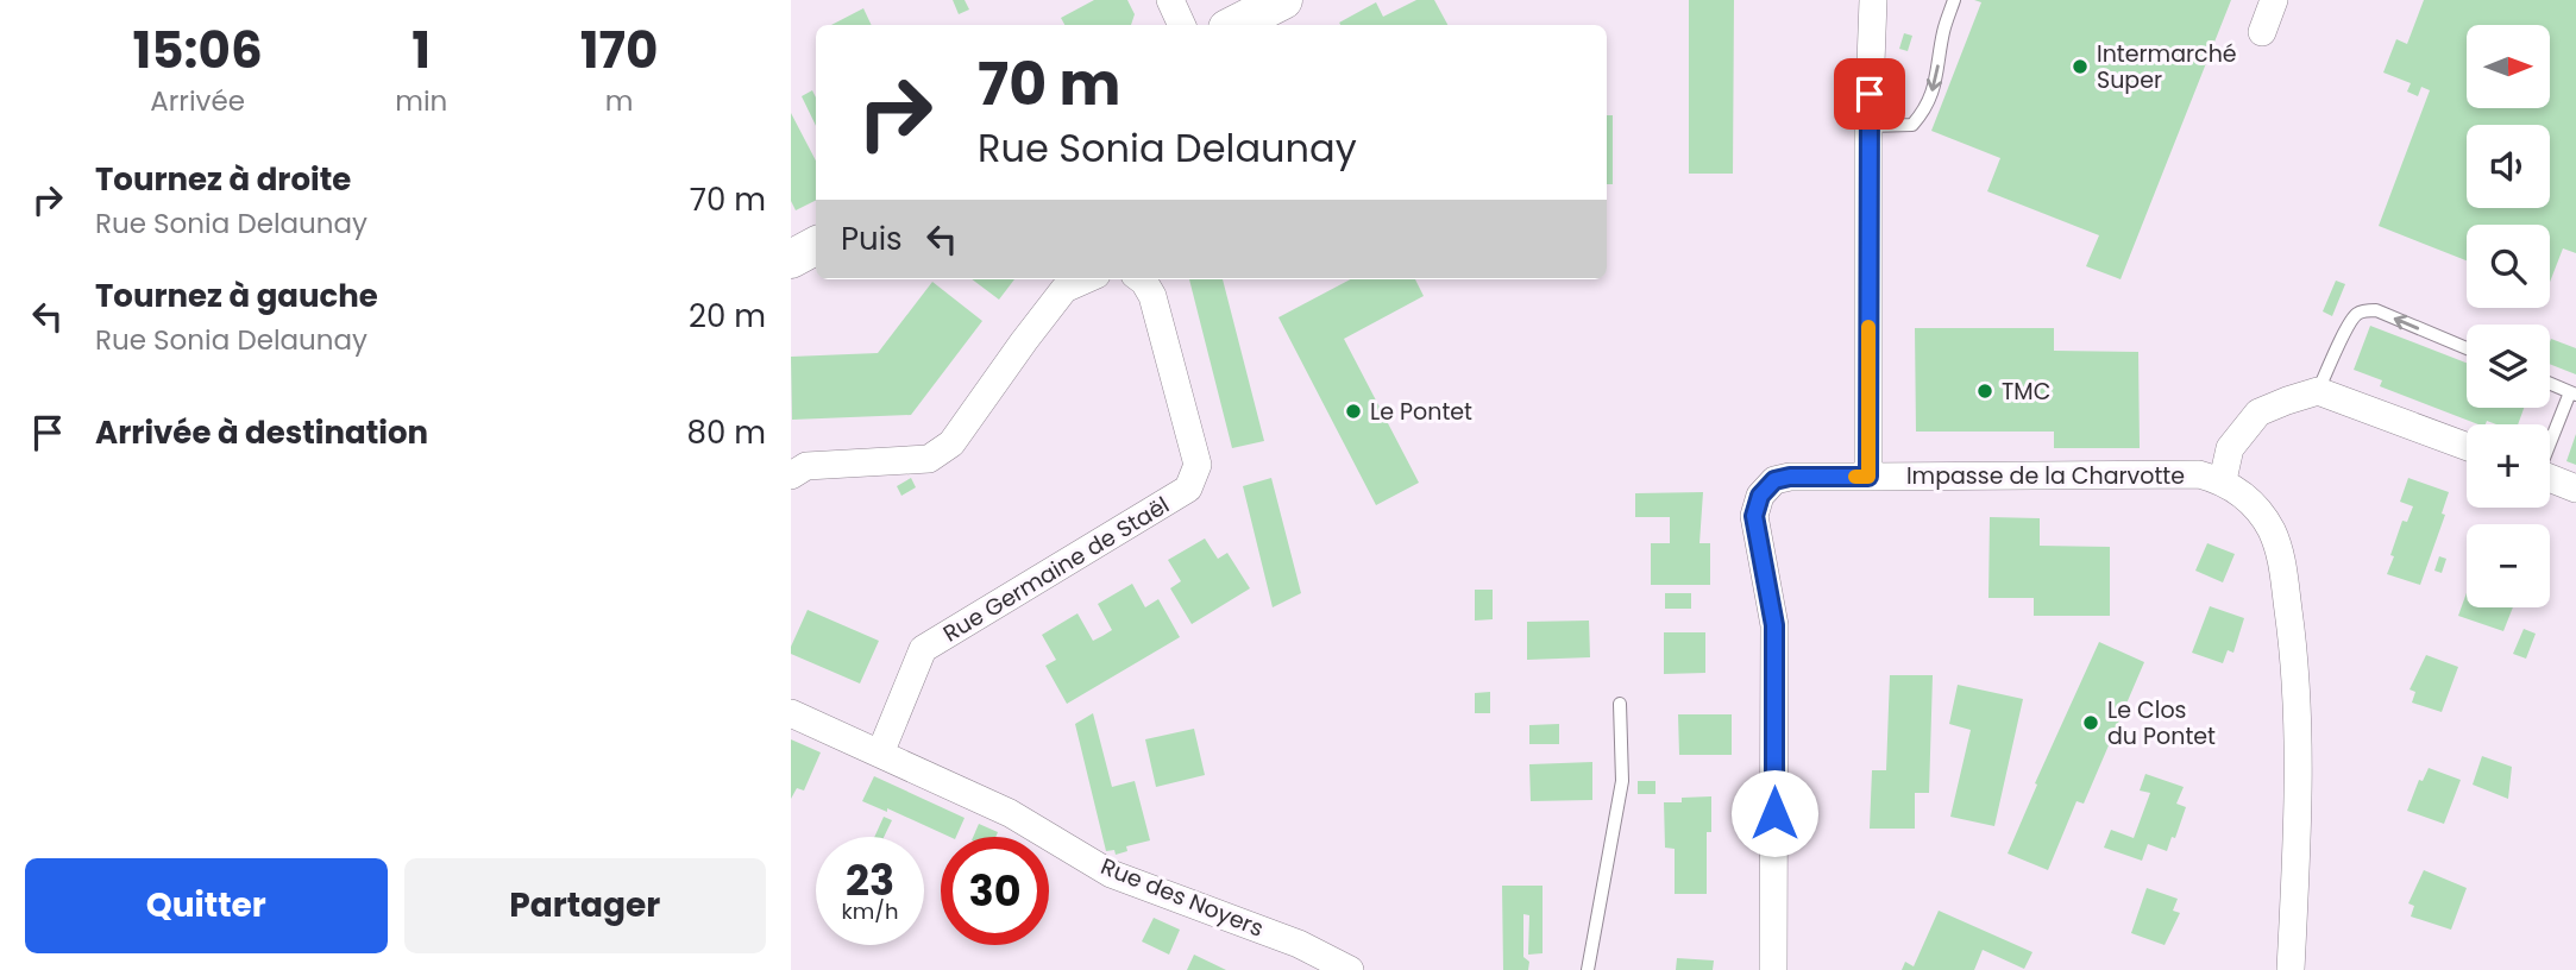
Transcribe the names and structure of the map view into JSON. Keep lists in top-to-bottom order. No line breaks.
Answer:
{"streets":{"street":["Impasse de la Charvotte","Rue Germaine de Staël","Rue des Noyers"]},"crossings":[["Rue Germaine de Staël","Rue des Noyers"]],"places":["Intermarché Super","TMC","Le Pontet","Le Clos du Pontet"],"north":"right","page":{"eta":["15:06","Arrivée","1","min","170","m"],"map_buttons":["+","−"],"turn":["70 m","Rue Sonia Delaunay"],"list":[{"name":"Tournez à droite","note":"Rue Sonia Delaunay","value":"70 m"},{"name":"Tournez à gauche","note":"Rue Sonia Delaunay","value":"20 m"},{"name":"Arrivée à destination","value":"80 m"}],"then":"Puis","speed":"23 km/h","limit":"30","buttons":["Quitter","Partager"]}}
